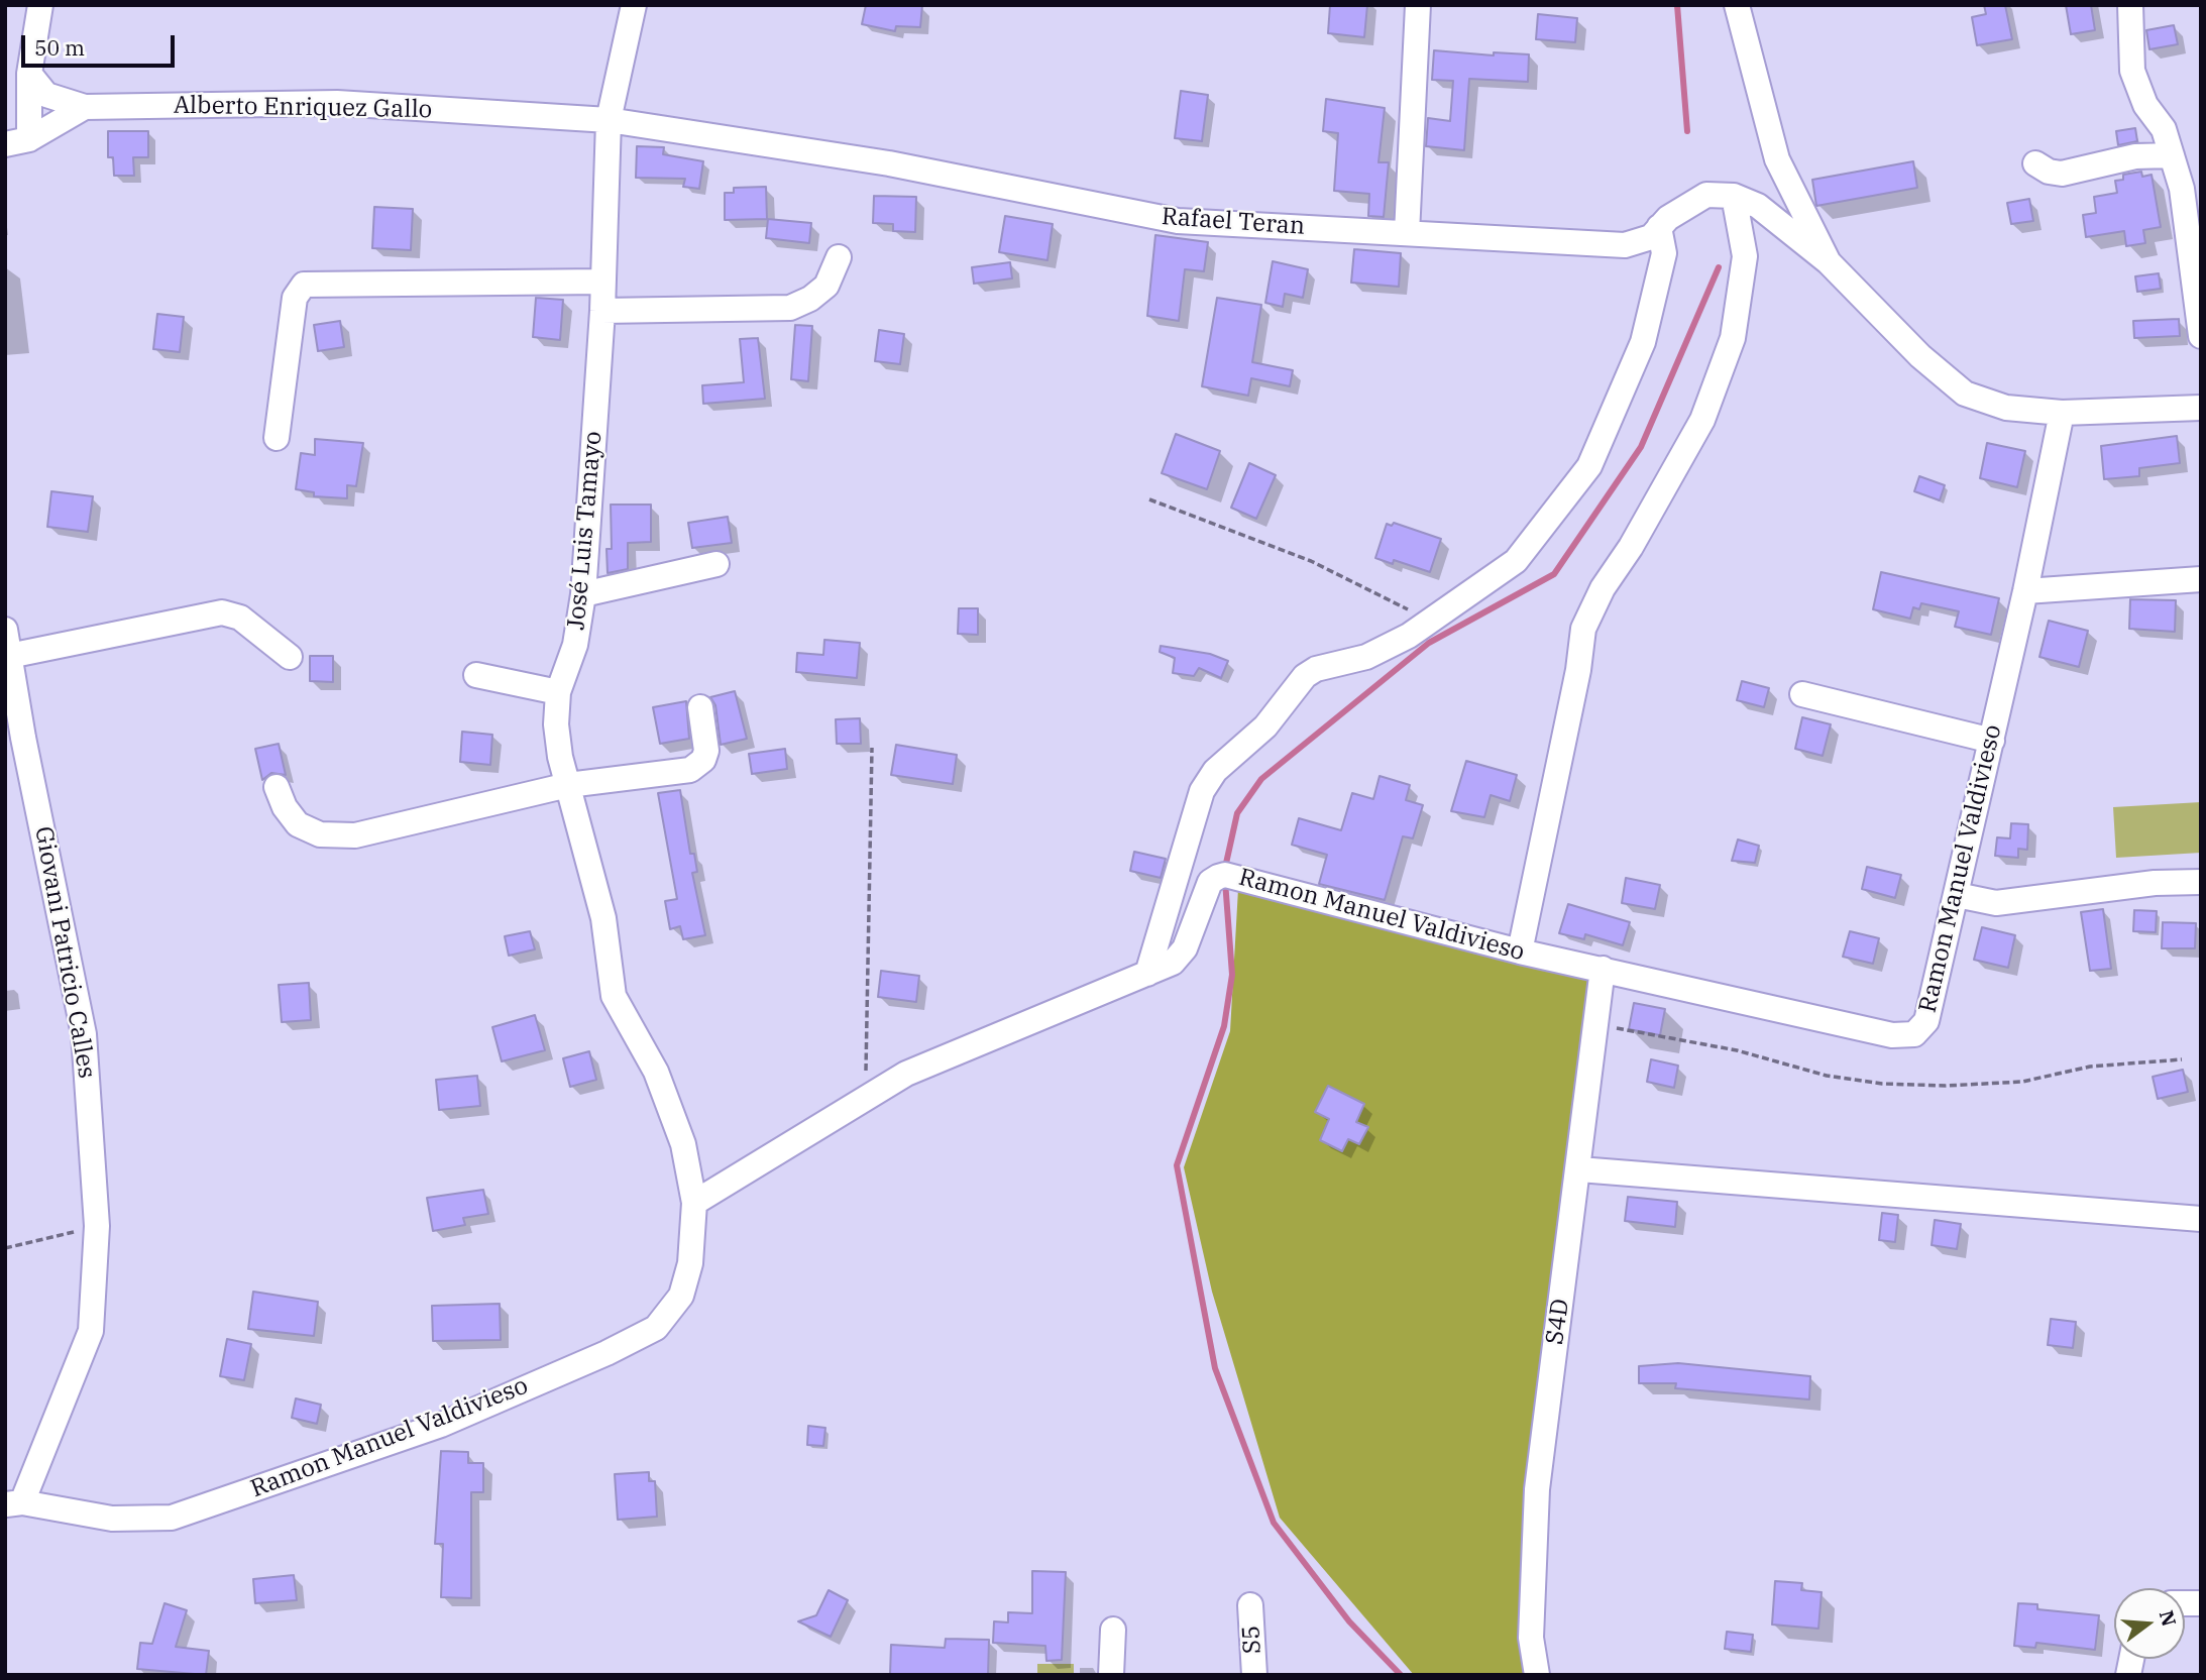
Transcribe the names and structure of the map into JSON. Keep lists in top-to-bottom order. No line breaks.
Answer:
{"streets":{"street":["Alberto Enriquez Gallo","Rafael Teran","José Luis Tamayo","Ramon Manuel Valdivieso","Giovani Patricio Calles","S4D","S5"]},"crossings":[["Alberto Enriquez Gallo","Rafael Teran"],["Alberto Enriquez Gallo","José Luis Tamayo"],["Rafael Teran","José Luis Tamayo"],["José Luis Tamayo","Ramon Manuel Valdivieso"],["Ramon Manuel Valdivieso","Giovani Patricio Calles"],["Ramon Manuel Valdivieso","S4D"]],"scale_bar":"50 m","north":"right"}
